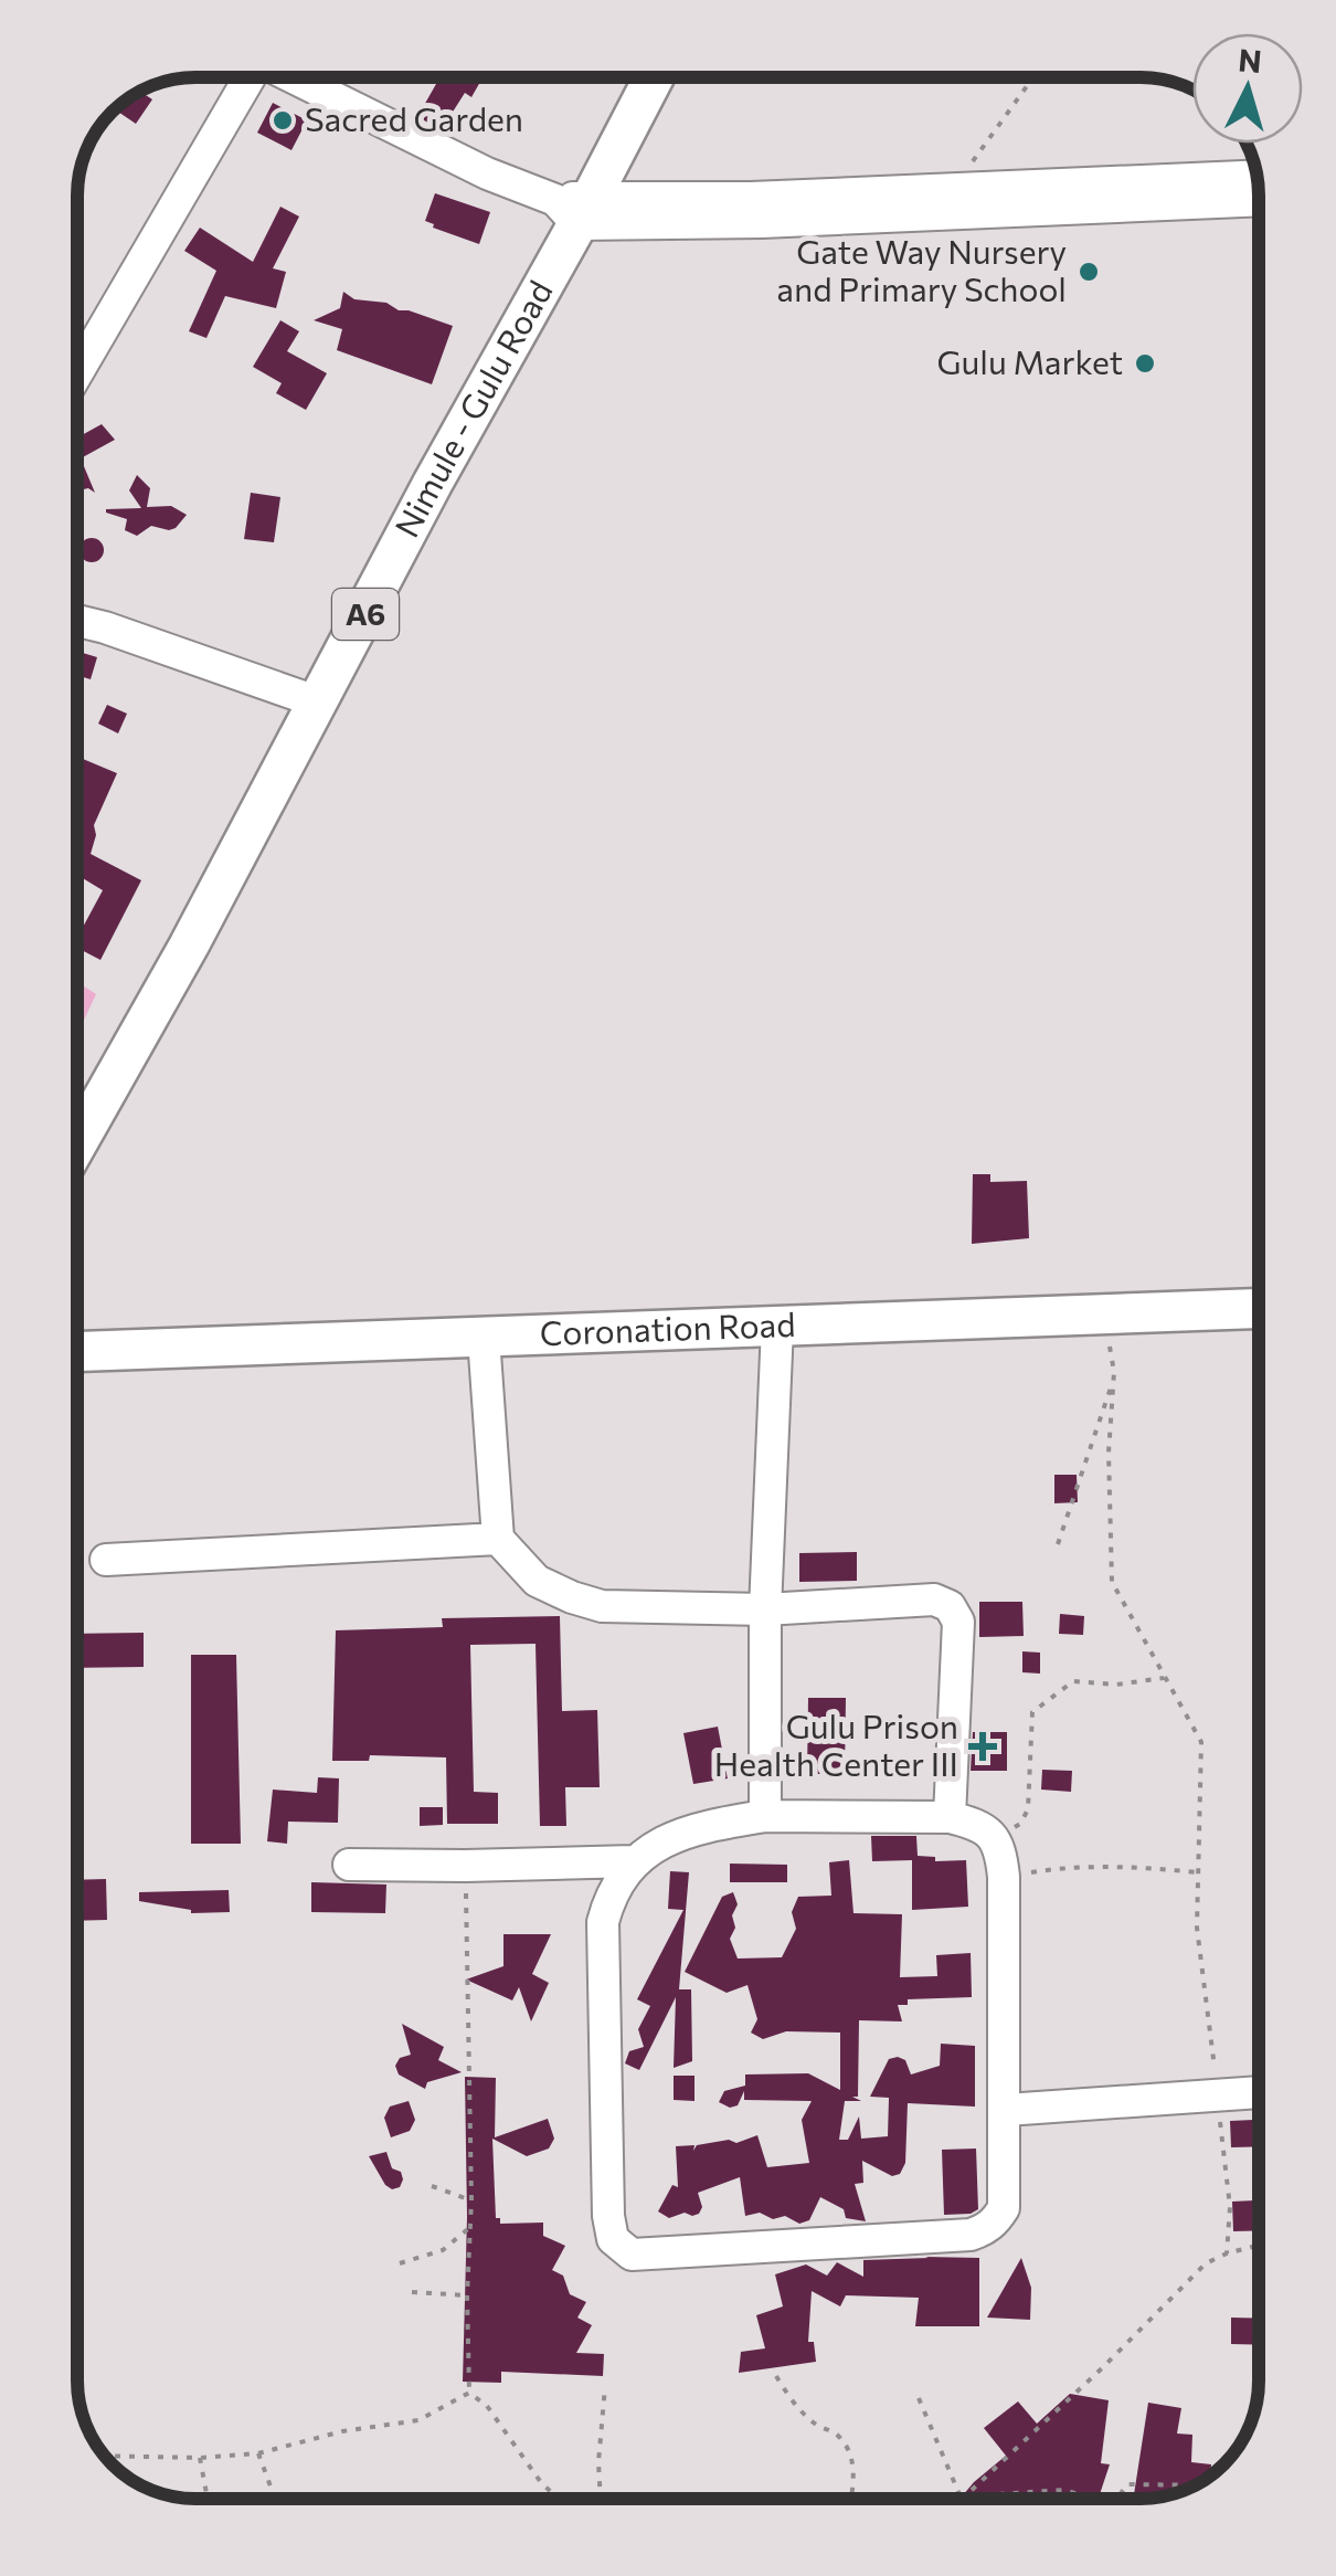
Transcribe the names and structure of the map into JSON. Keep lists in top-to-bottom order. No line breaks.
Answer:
{"streets":{"main road":["Nimule - Gulu Road","A6","Coronation Road"]},"places":{"other":["Sacred Garden","Gate Way Nursery and Primary School","Gulu Market"],"health":["Gulu Prison Health Center III"]},"north":"top"}
